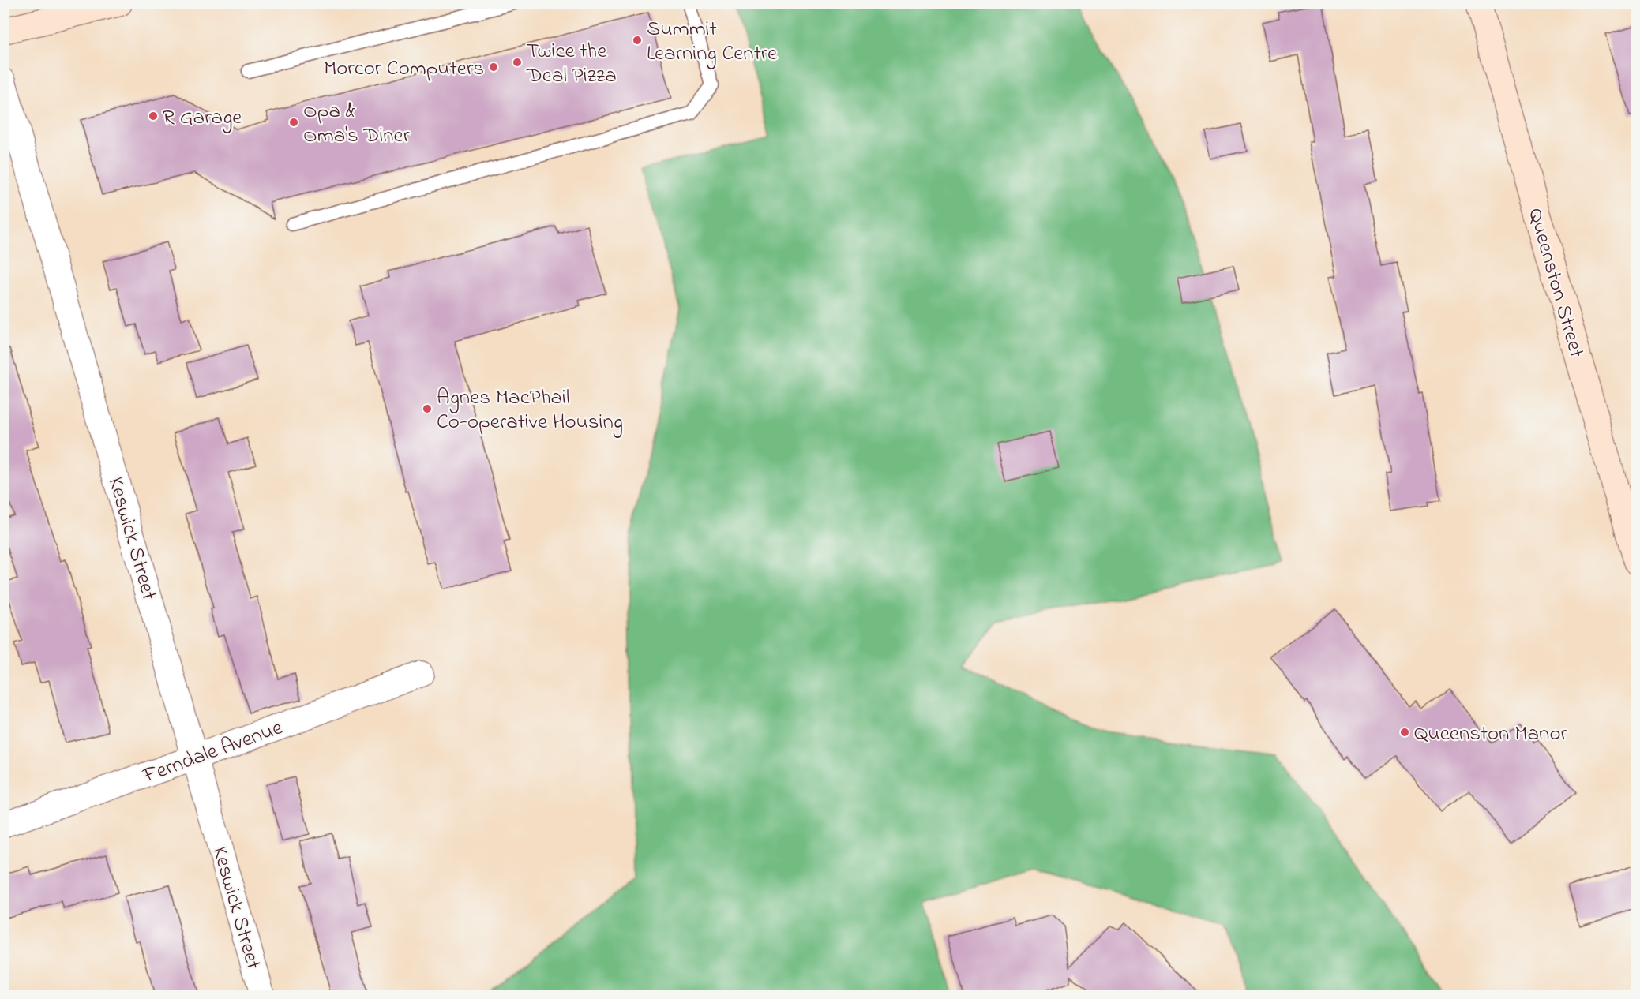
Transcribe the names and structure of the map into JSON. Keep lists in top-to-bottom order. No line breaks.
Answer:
{"streets":{"main road":["Queenston Street"],"street":["Keswick Street","Ferndale Avenue"]},"crossings":[["Keswick Street","Ferndale Avenue"]],"places":["Summit Learning Centre","Twice the Deal Pizza","Morcor Computers","R Garage","Opa & Oma's Diner","Agnes MacPhail Co-operative Housing","Queenston Manor"]}
